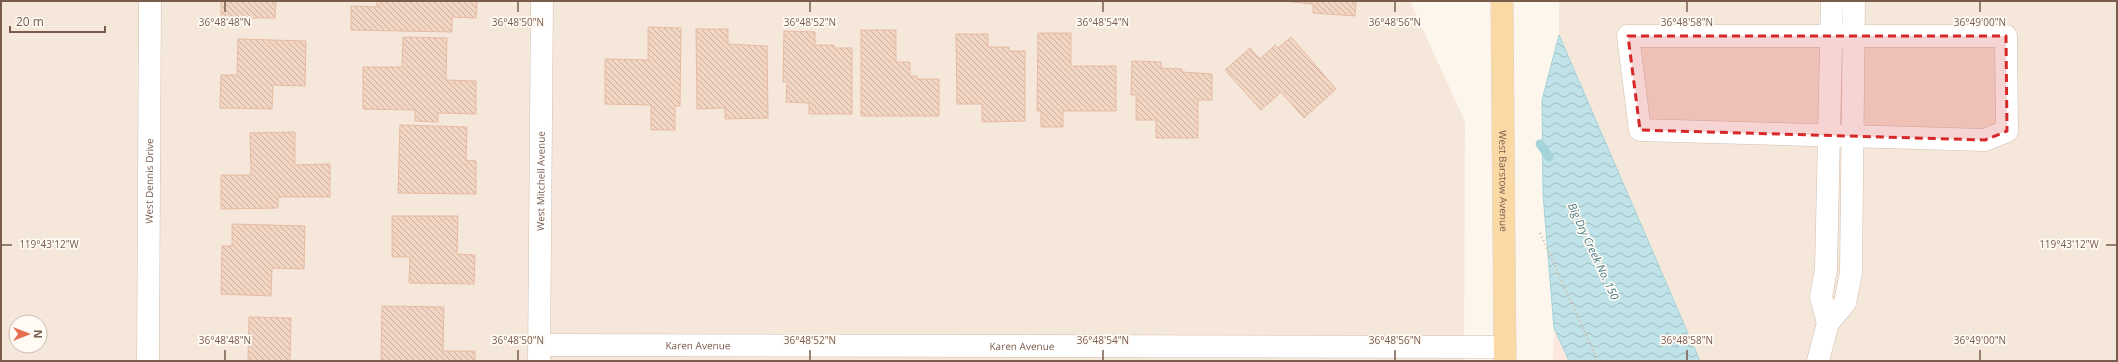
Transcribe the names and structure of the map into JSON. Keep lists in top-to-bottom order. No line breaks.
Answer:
{"streets":{"main road":["West Barstow Avenue"],"street":["West Dennis Drive","West Mitchell Avenue","Karen Avenue"]},"crossings":[["West Mitchell Avenue","Karen Avenue"],["West Barstow Avenue","Karen Avenue"]],"water":["Big Dry Creek No. 150"],"scale_bar":"20 m","north":"right","coordinates":["36°48'48\"N","36°48'50\"N","36°48'52\"N","36°48'54\"N","36°48'56\"N","36°48'58\"N","36°49'00\"N","119°43'12\"W"]}
